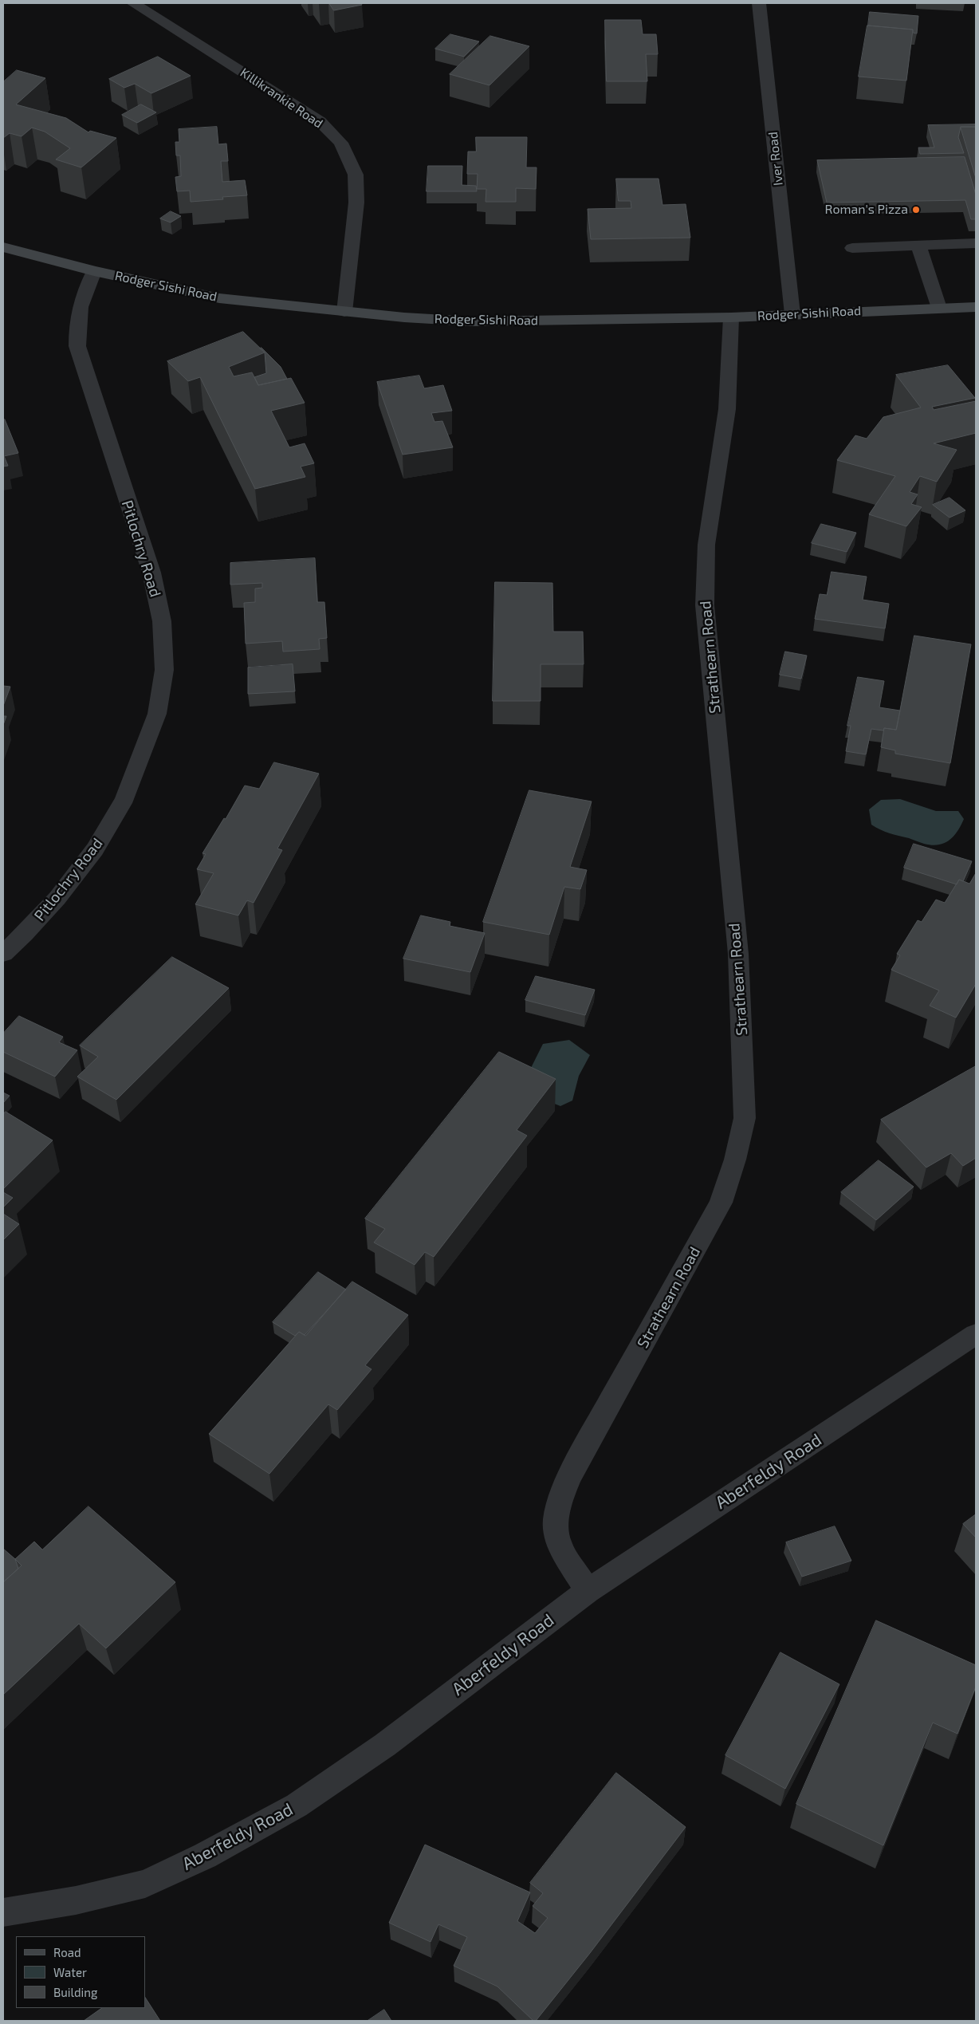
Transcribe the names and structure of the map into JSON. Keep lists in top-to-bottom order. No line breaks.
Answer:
{"streets":{"main road":["Rodger Sishi Road"],"street":["Killikrankie Road","Iver Road","Pitlochry Road","Strathearn Road","Aberfeldy Road"]},"crossings":[["Killikrankie Road","Rodger Sishi Road"],["Iver Road","Rodger Sishi Road"],["Rodger Sishi Road","Pitlochry Road"],["Rodger Sishi Road","Strathearn Road"],["Strathearn Road","Aberfeldy Road"]],"places":["Roman's Pizza"],"legend":["Road","Water","Building"]}
